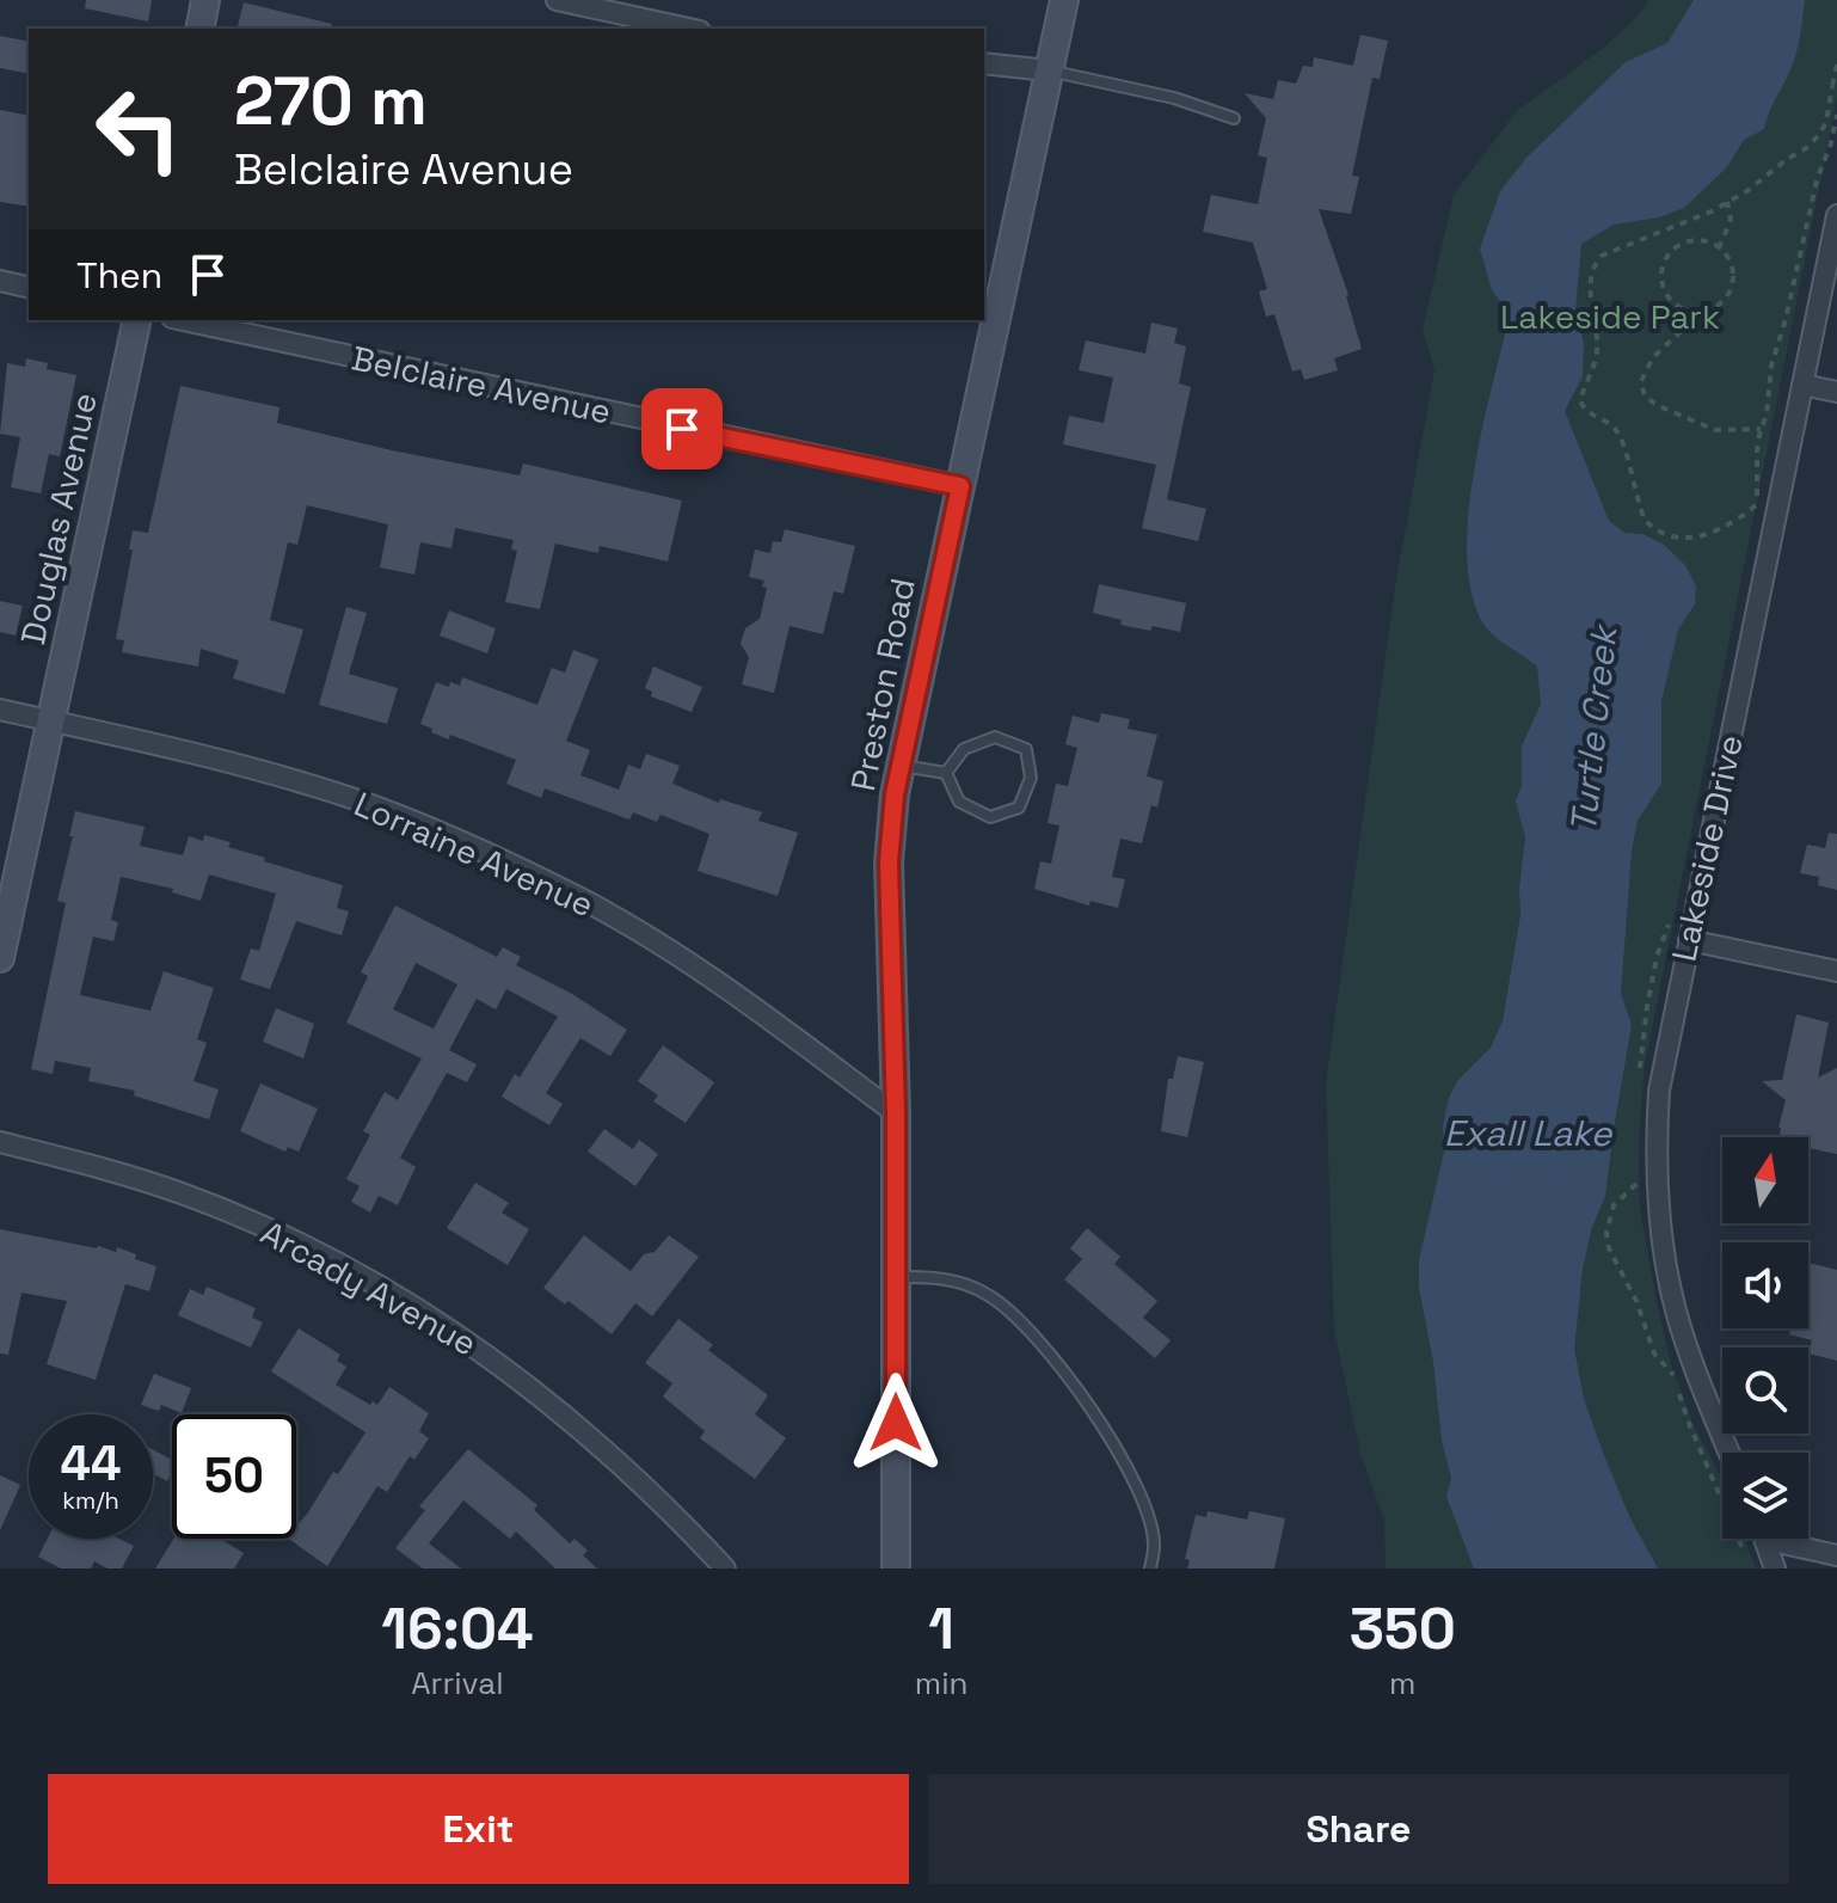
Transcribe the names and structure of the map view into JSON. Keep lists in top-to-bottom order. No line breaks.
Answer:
{"streets":{"main road":["Douglas Avenue","Preston Road"],"street":["Belclaire Avenue","Lakeside Drive","Lorraine Avenue","Arcady Avenue"]},"crossings":[["Belclaire Avenue","Preston Road"],["Douglas Avenue","Lorraine Avenue"],["Preston Road","Lorraine Avenue"]],"water":["Turtle Creek","Exall Lake"],"parks":["Lakeside Park"],"north":"top","page":{"turn":["270 m","Belclaire Avenue"],"then":"Then","speed":"44 km/h","limit":"50","eta":["16:04","Arrival","1","min","350","m"],"buttons":["Exit","Share"]}}
